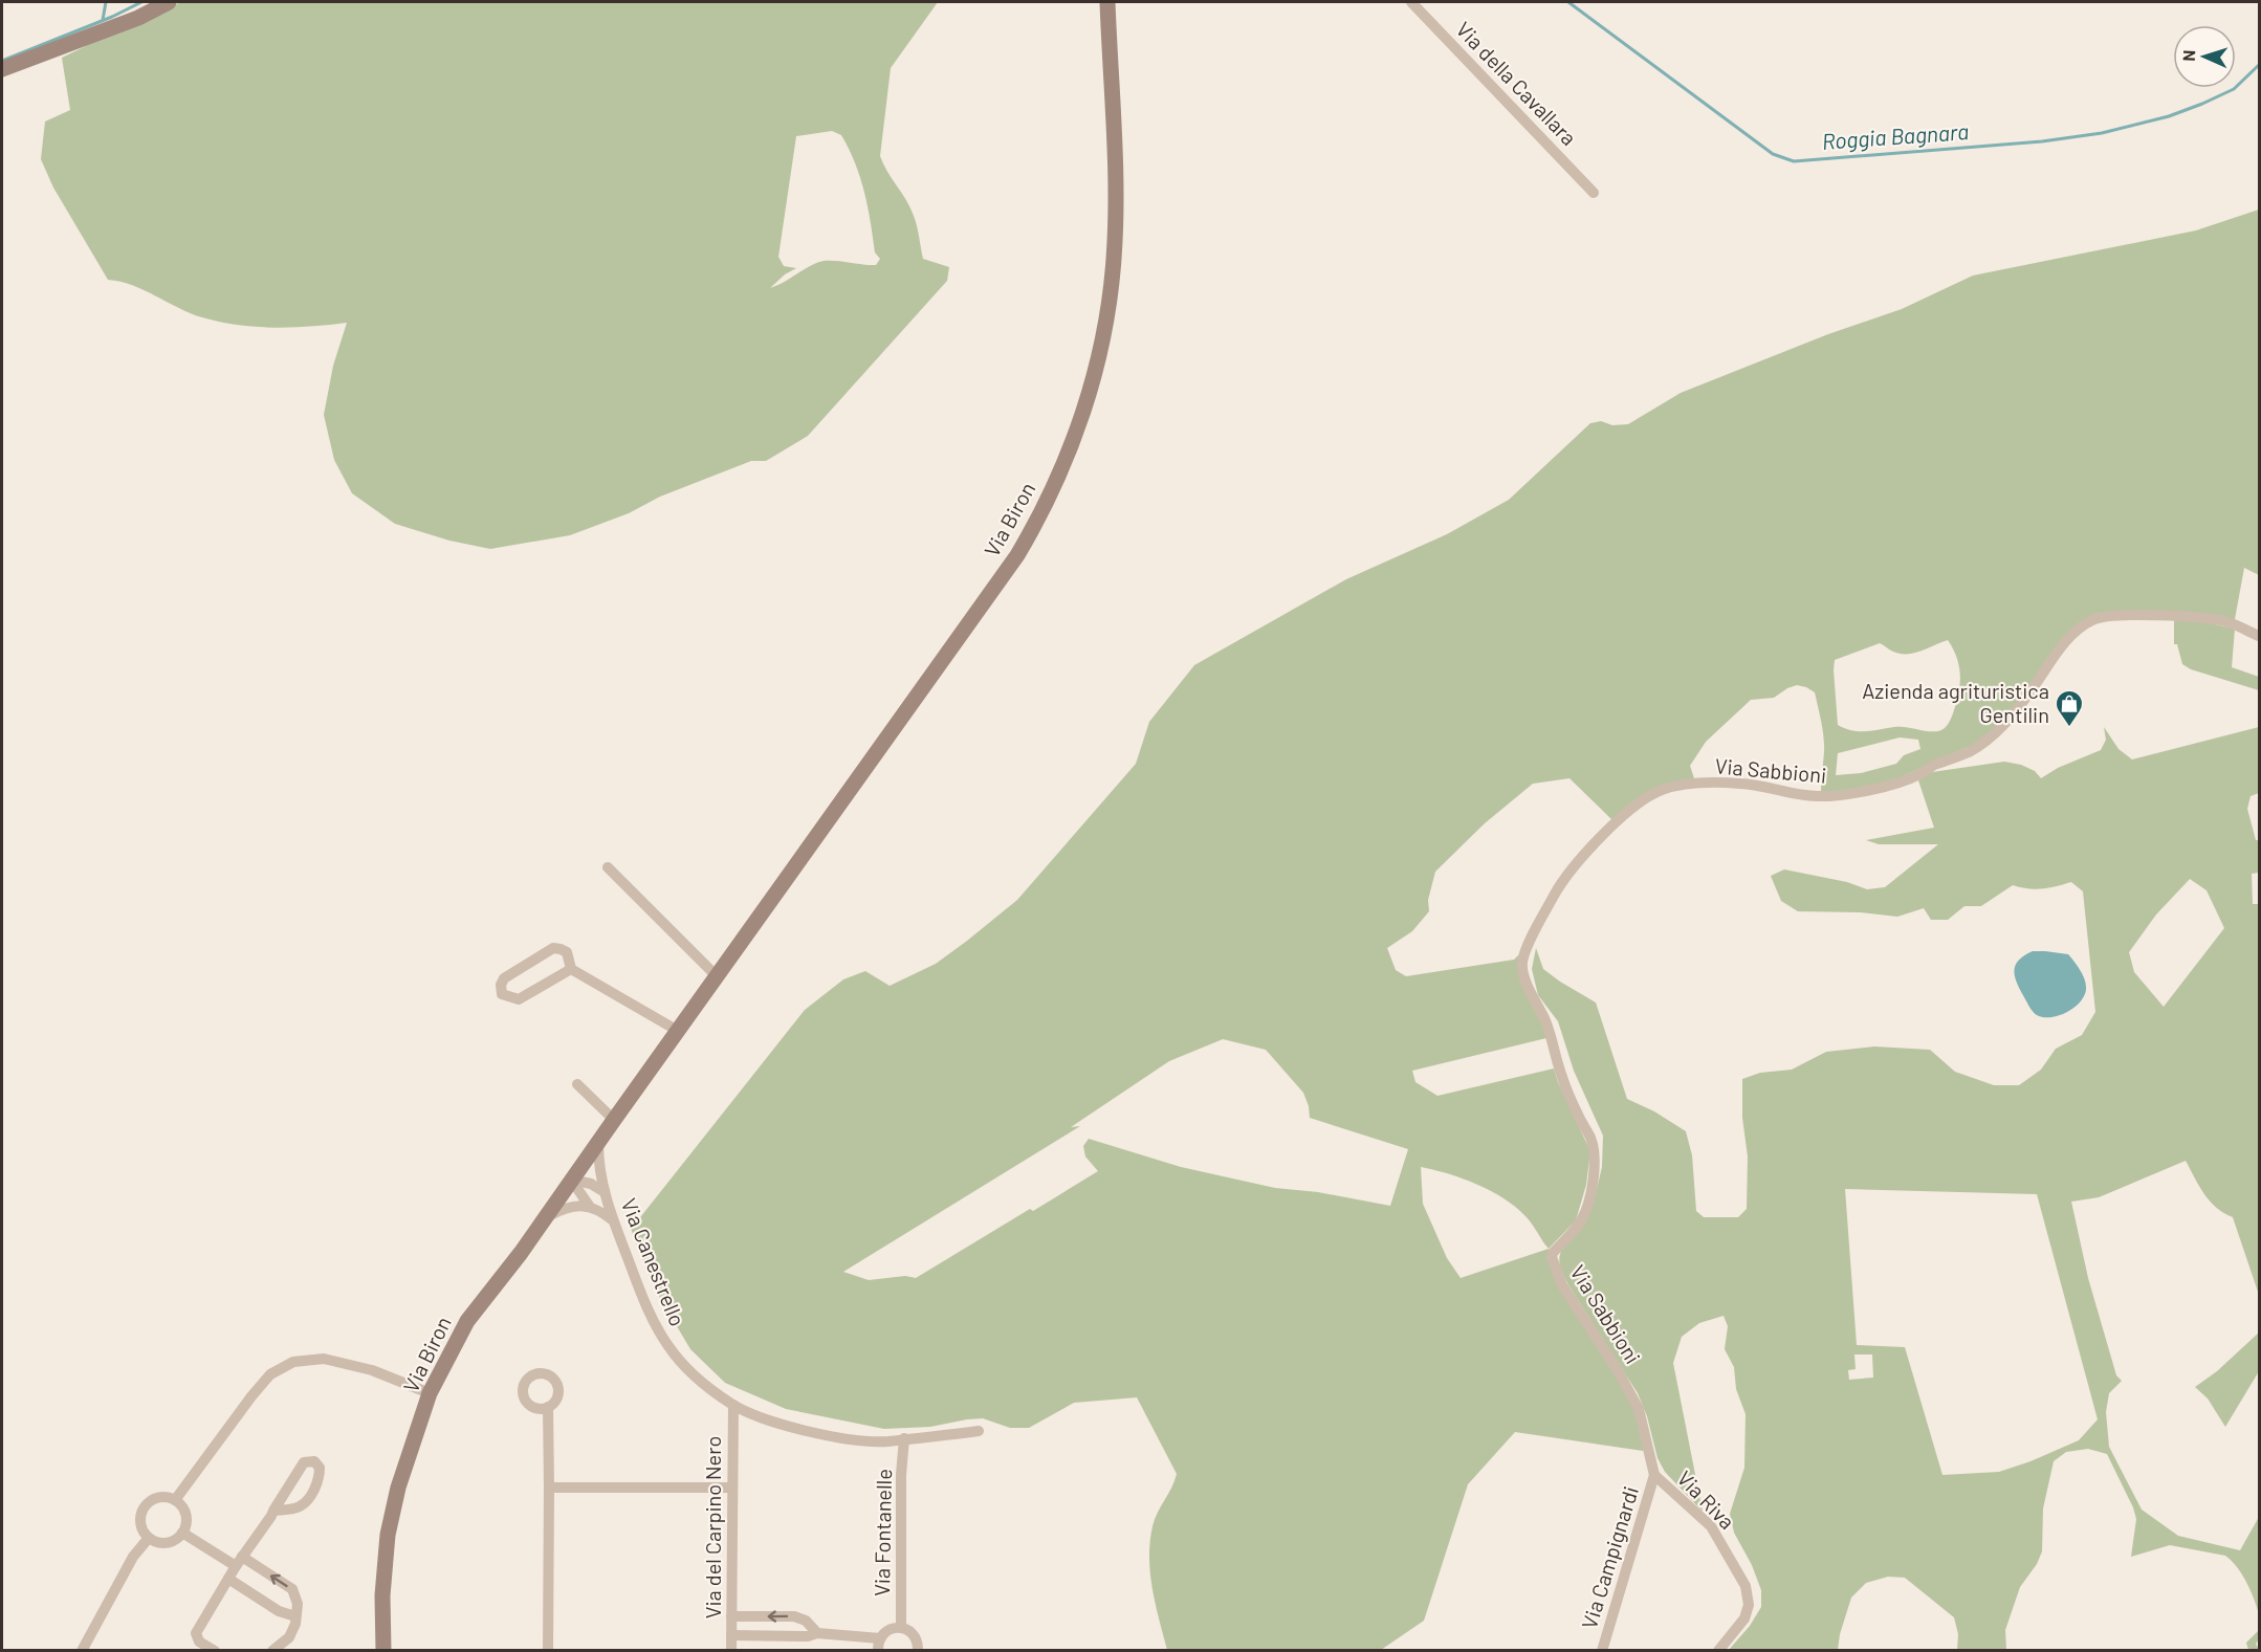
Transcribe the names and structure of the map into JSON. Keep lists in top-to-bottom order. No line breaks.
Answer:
{"streets":{"street":["Via della Cavallara","Via Biron","Via Sabbioni","Via Canestrello","Via Riva","Via del Carpino Nero","Via Fontanelle","Via Campignardi"]},"crossings":[["Via Biron","Via Canestrello"],["Via Sabbioni","Via Riva"],["Via Sabbioni","Via Campignardi"],["Via Canestrello","Via del Carpino Nero"],["Via Canestrello","Via Fontanelle"],["Via Riva","Via Campignardi"]],"water":["Roggia Bagnara"],"places":{"shop":["Azienda agrituristica Gentilin"]},"north":"left"}
